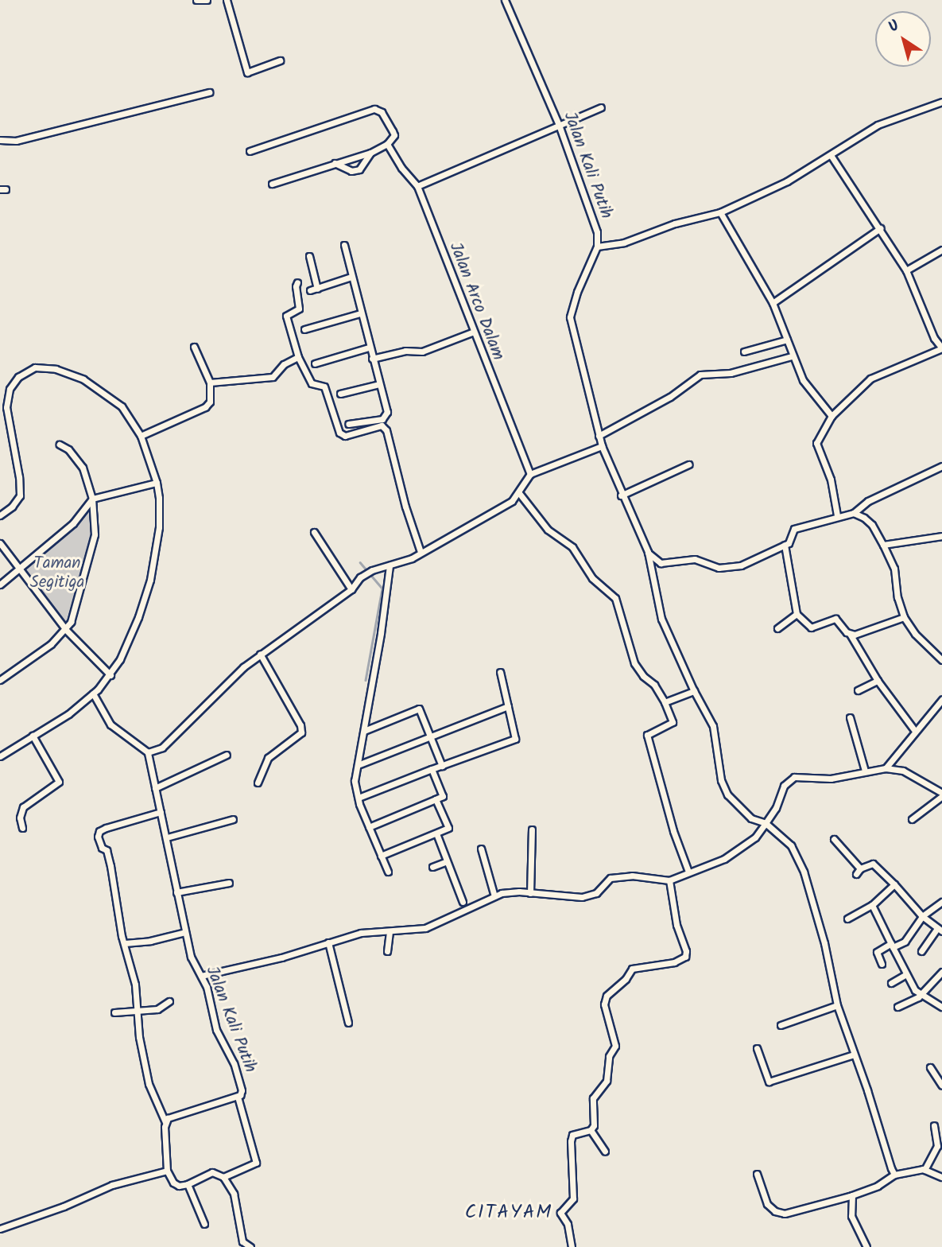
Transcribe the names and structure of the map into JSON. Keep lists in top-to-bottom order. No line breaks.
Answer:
{"streets":{"street":["Jalan Kali Putih","Jalan Arco Dalam"]},"districts":["CITAYAM"],"parks":["Taman Segitiga"],"north":"top left"}
